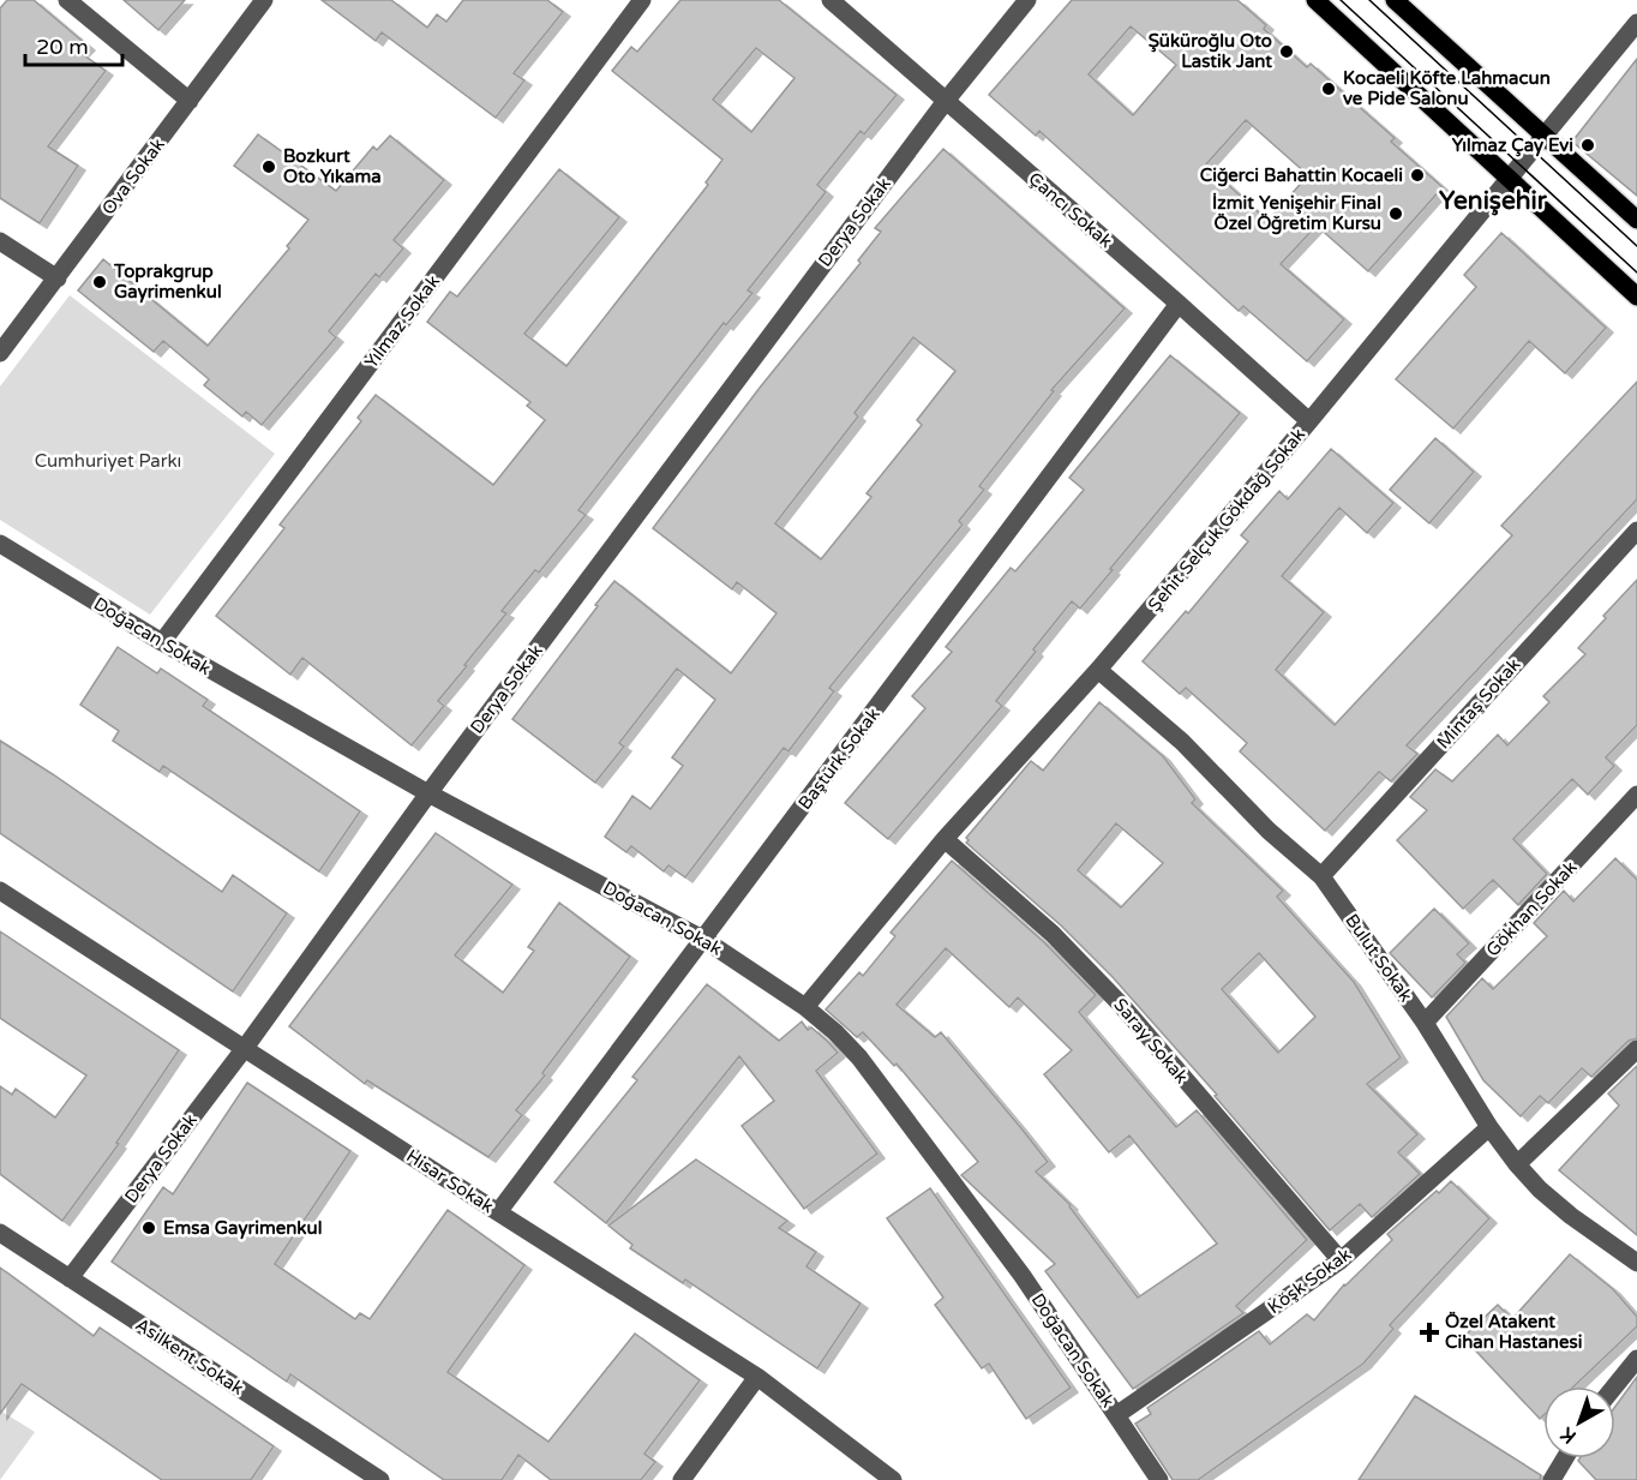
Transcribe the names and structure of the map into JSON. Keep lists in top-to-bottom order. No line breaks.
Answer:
{"streets":{"street":["Ova Sokak","Çancı Sokak","Derya Sokak","Yılmaz Sokak","Şehit Selçuk Gökdağ Sokak","Doğacan Sokak","Mintaş Sokak","Baştürk Sokak","Gökhan Sokak","Bulut Sokak","Saray Sokak","Hisar Sokak","Köşk Sokak","Asilkent Sokak"]},"crossings":[["Çancı Sokak","Derya Sokak"],["Çancı Sokak","Şehit Selçuk Gökdağ Sokak"],["Çancı Sokak","Baştürk Sokak"],["Derya Sokak","Doğacan Sokak"],["Derya Sokak","Hisar Sokak"],["Derya Sokak","Asilkent Sokak"],["Yılmaz Sokak","Doğacan Sokak"],["Şehit Selçuk Gökdağ Sokak","Doğacan Sokak"],["Şehit Selçuk Gökdağ Sokak","Bulut Sokak"],["Şehit Selçuk Gökdağ Sokak","Saray Sokak"],["Doğacan Sokak","Baştürk Sokak"],["Doğacan Sokak","Köşk Sokak"],["Mintaş Sokak","Bulut Sokak"],["Baştürk Sokak","Hisar Sokak"],["Gökhan Sokak","Bulut Sokak"],["Bulut Sokak","Köşk Sokak"],["Saray Sokak","Köşk Sokak"]],"districts":["Yenişehir"],"parks":["Cumhuriyet Parkı"],"places":{"other":["Şüküroğlu Oto Lastik Jant","Kocaeli Köfte Lahmacun ve Pide Salonu","Yılmaz Çay Evi","Bozkurt Oto Yıkama","Ciğerci Bahattin Kocaeli","İzmit Yenişehir Final Özel Öğretim Kursu","Toprakgrup Gayrimenkul","Emsa Gayrimenkul"],"health":["Özel Atakent Cihan Hastanesi"]},"scale_bar":"20 m","north":"bottom left"}
